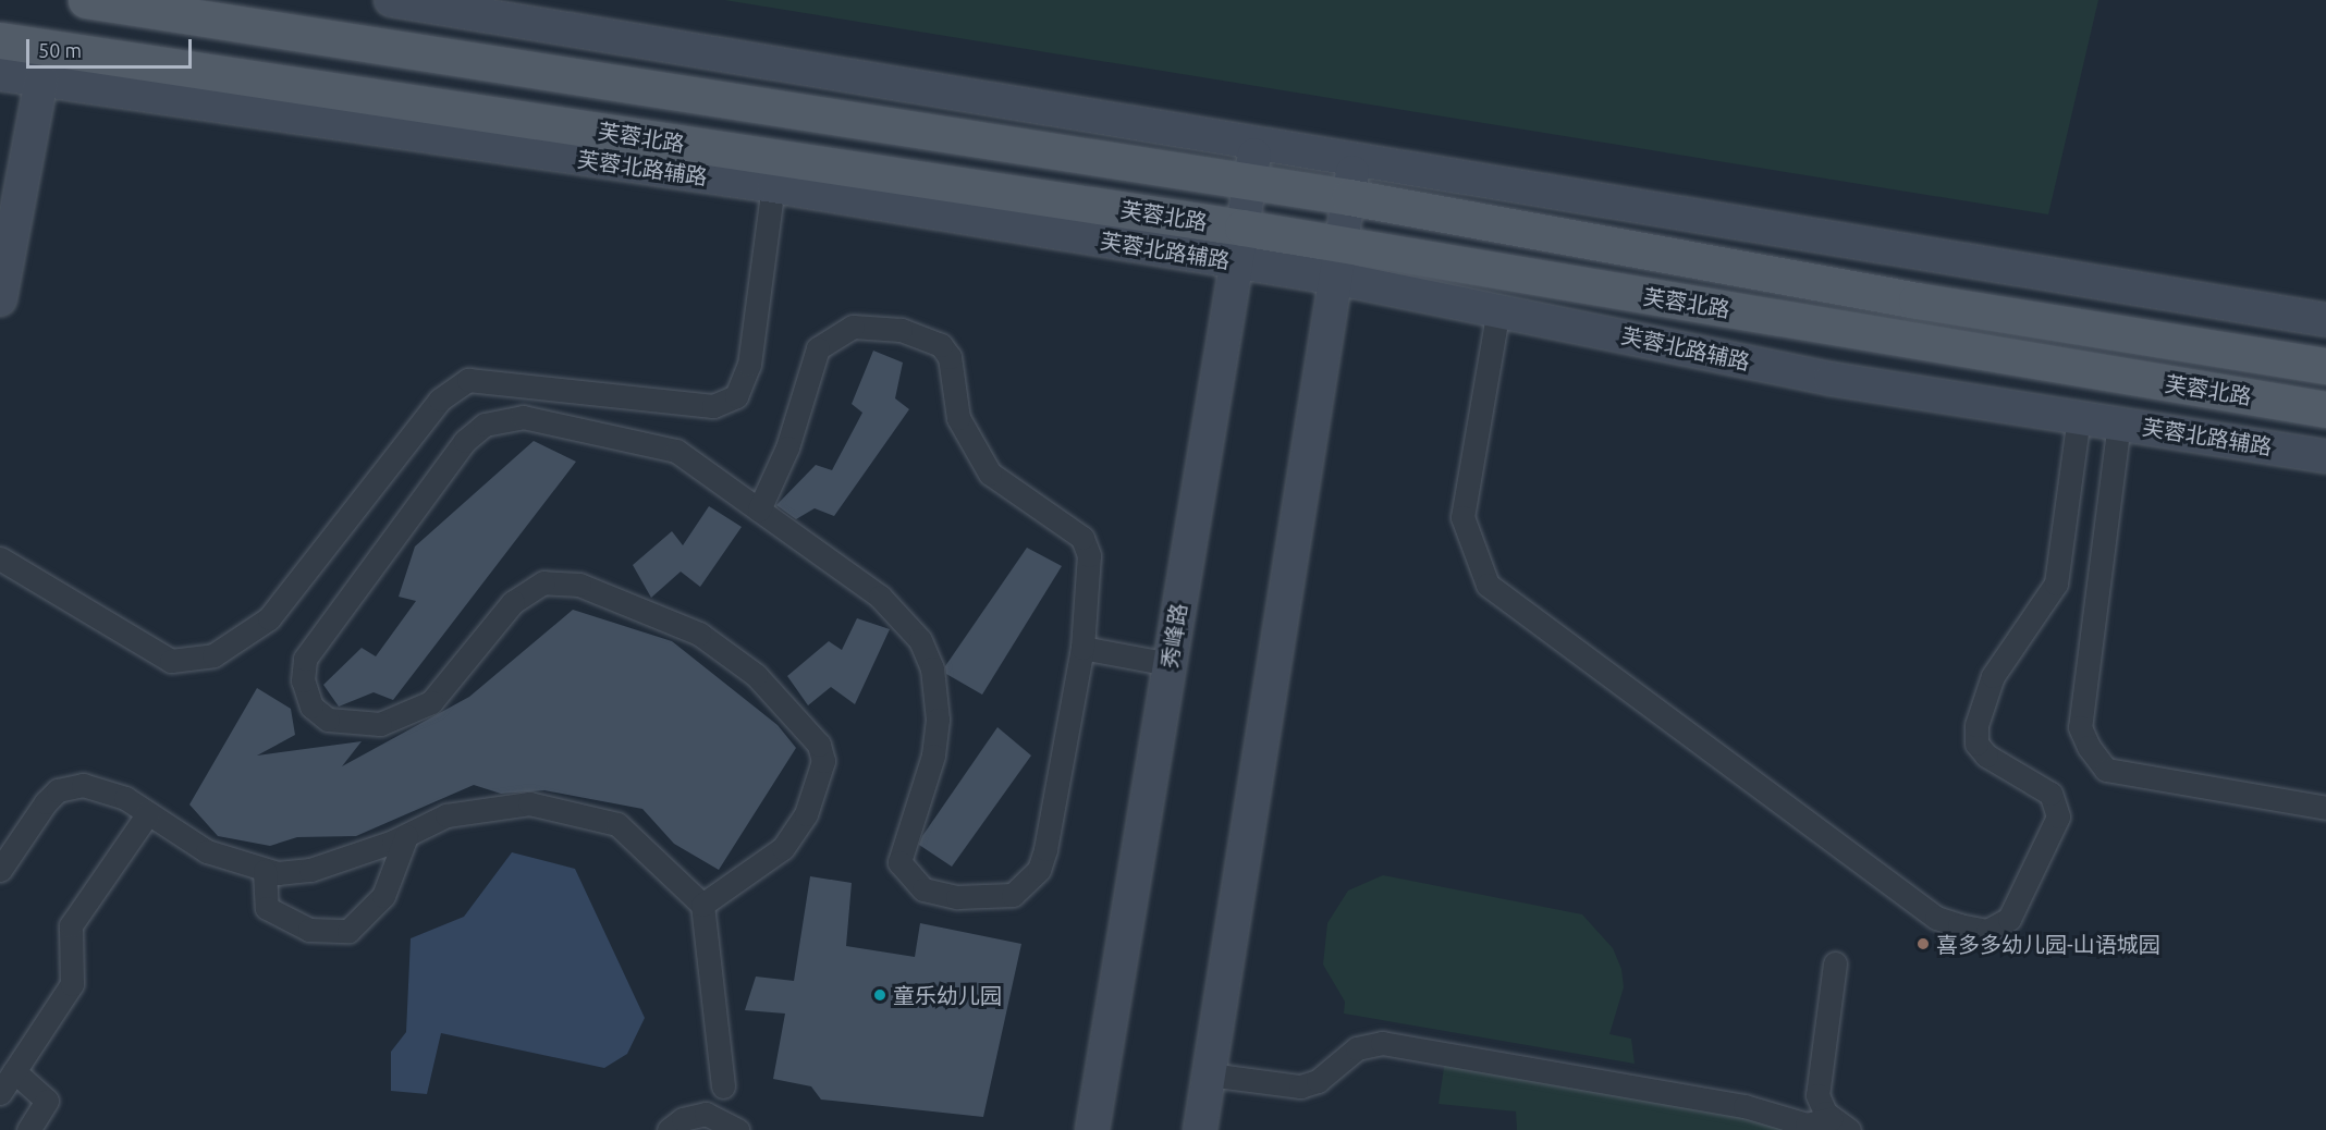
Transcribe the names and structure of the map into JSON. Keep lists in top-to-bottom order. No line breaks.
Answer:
{"streets":{"main road":["芙蓉北路","芙蓉北路辅路","秀峰路"]},"crossings":[["芙蓉北路","芙蓉北路辅路"],["芙蓉北路","秀峰路"],["芙蓉北路辅路","秀峰路"]],"places":["喜多多幼儿园-山语城园","童乐幼儿园"],"scale_bar":"50 m"}
